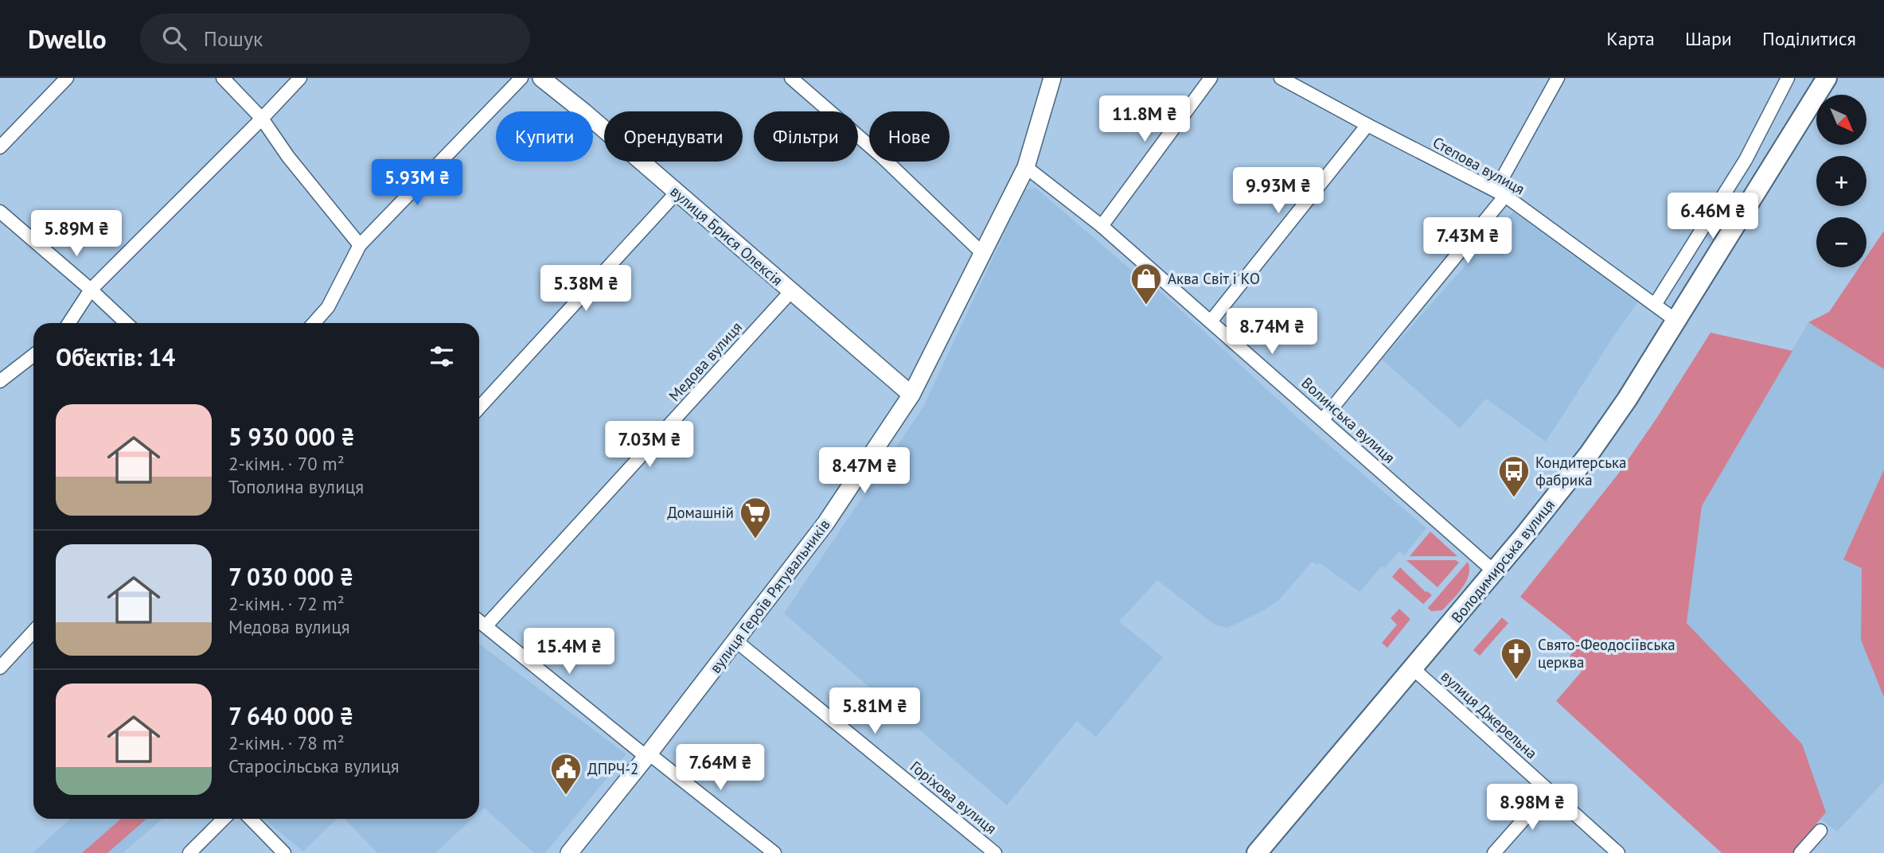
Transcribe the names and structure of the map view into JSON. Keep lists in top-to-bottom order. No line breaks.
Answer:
{"streets":{"main road":["Володимирська вулиця"],"street":["Степова вулиця","вулиця Брися Олексія","Медова вулиця","Волинська вулиця","вулиця Героїв Рятувальників","вулиця Джерельна","Горіхова вулиця"]},"crossings":[["Степова вулиця","Володимирська вулиця"],["вулиця Брися Олексія","Медова вулиця"],["вулиця Брися Олексія","вулиця Героїв Рятувальників"],["Волинська вулиця","Володимирська вулиця"],["Волинська вулиця","вулиця Героїв Рятувальників"],["Володимирська вулиця","вулиця Джерельна"],["вулиця Героїв Рятувальників","Горіхова вулиця"]],"places":{"shop":["Аква Світ і КО"],"bus stop":["Кондитерська фабрика"],"supermarket":["Домашній"],"church":["Свято-Феодосіївська церква"],"public building":["ДПРЧ-2"]},"north":"bottom right","page":{"header":"Dwello","search":"Пошук","nav":["Карта","Шари","Поділитися"],"map_buttons":["+","−"],"price":["11.8M ₴","5.93M ₴","9.93M ₴","6.46M ₴","5.89M ₴","7.43M ₴","5.38M ₴","8.74M ₴","7.03M ₴","8.47M ₴","15.4M ₴","5.81M ₴","7.64M ₴","8.98M ₴"],"chip":["Купити","Орендувати","Фільтри","Нове"],"heading":"Об’єктів: 14","list":[{"name":"5 930 000 ₴","note":"2-кімн. · 70 m² · Тополина вулиця"},{"name":"7 030 000 ₴","note":"2-кімн. · 72 m² · Медова вулиця"},{"name":"7 640 000 ₴","note":"2-кімн. · 78 m² · Старосільська вулиця"}]}}
